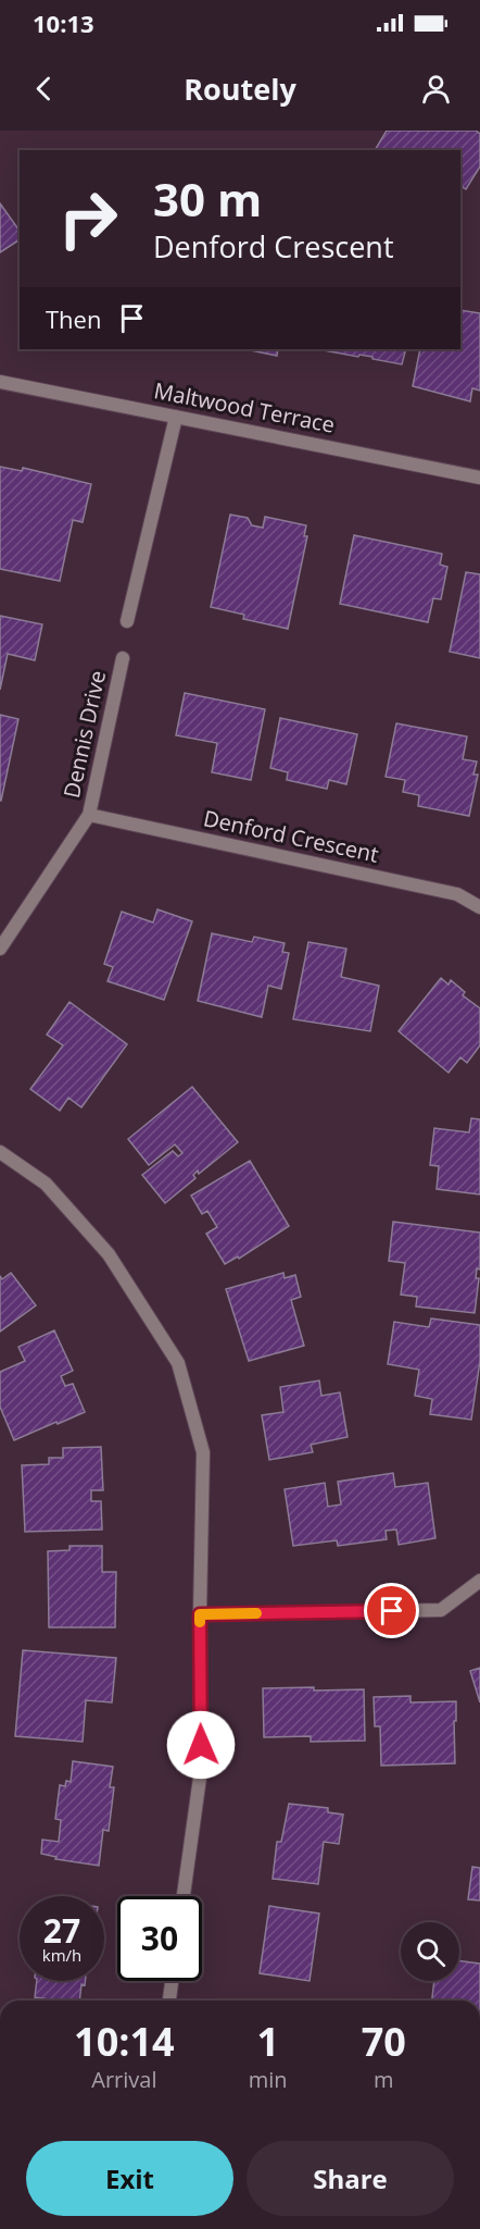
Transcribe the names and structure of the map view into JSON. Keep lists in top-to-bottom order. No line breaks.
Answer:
{"streets":{"street":["Maltwood Terrace","Dennis Drive","Denford Crescent"]},"crossings":[["Dennis Drive","Denford Crescent"]],"page":{"status":"10:13","header":"Routely","turn":["30 m","Denford Crescent"],"then":"Then","speed":"27 km/h","limit":"30","eta":["10:14","Arrival","1","min","70","m"],"buttons":["Exit","Share"]}}
